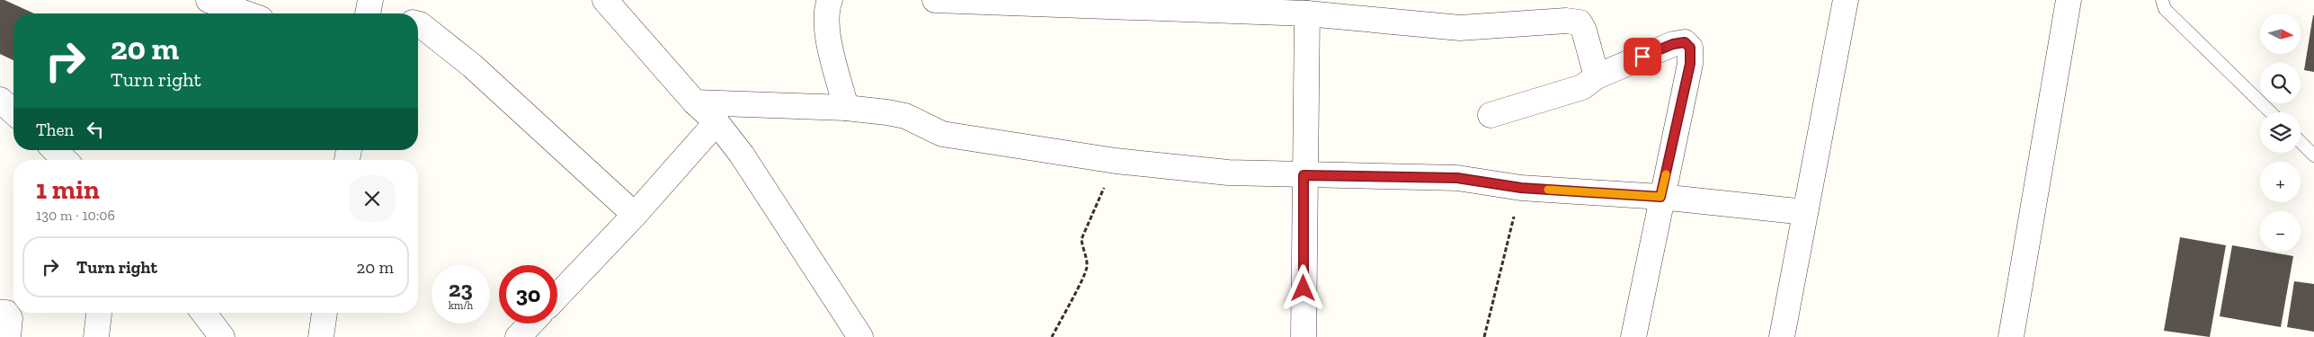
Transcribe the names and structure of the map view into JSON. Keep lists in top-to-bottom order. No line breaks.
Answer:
{"north":"right","page":{"map_buttons":["+","−"],"turn":["20 m","Turn right"],"then":"Then","heading":["1 min","130 m · 10:06"],"list":[{"name":"Turn right","value":"20 m"}],"speed":"23 km/h","limit":"30"}}
